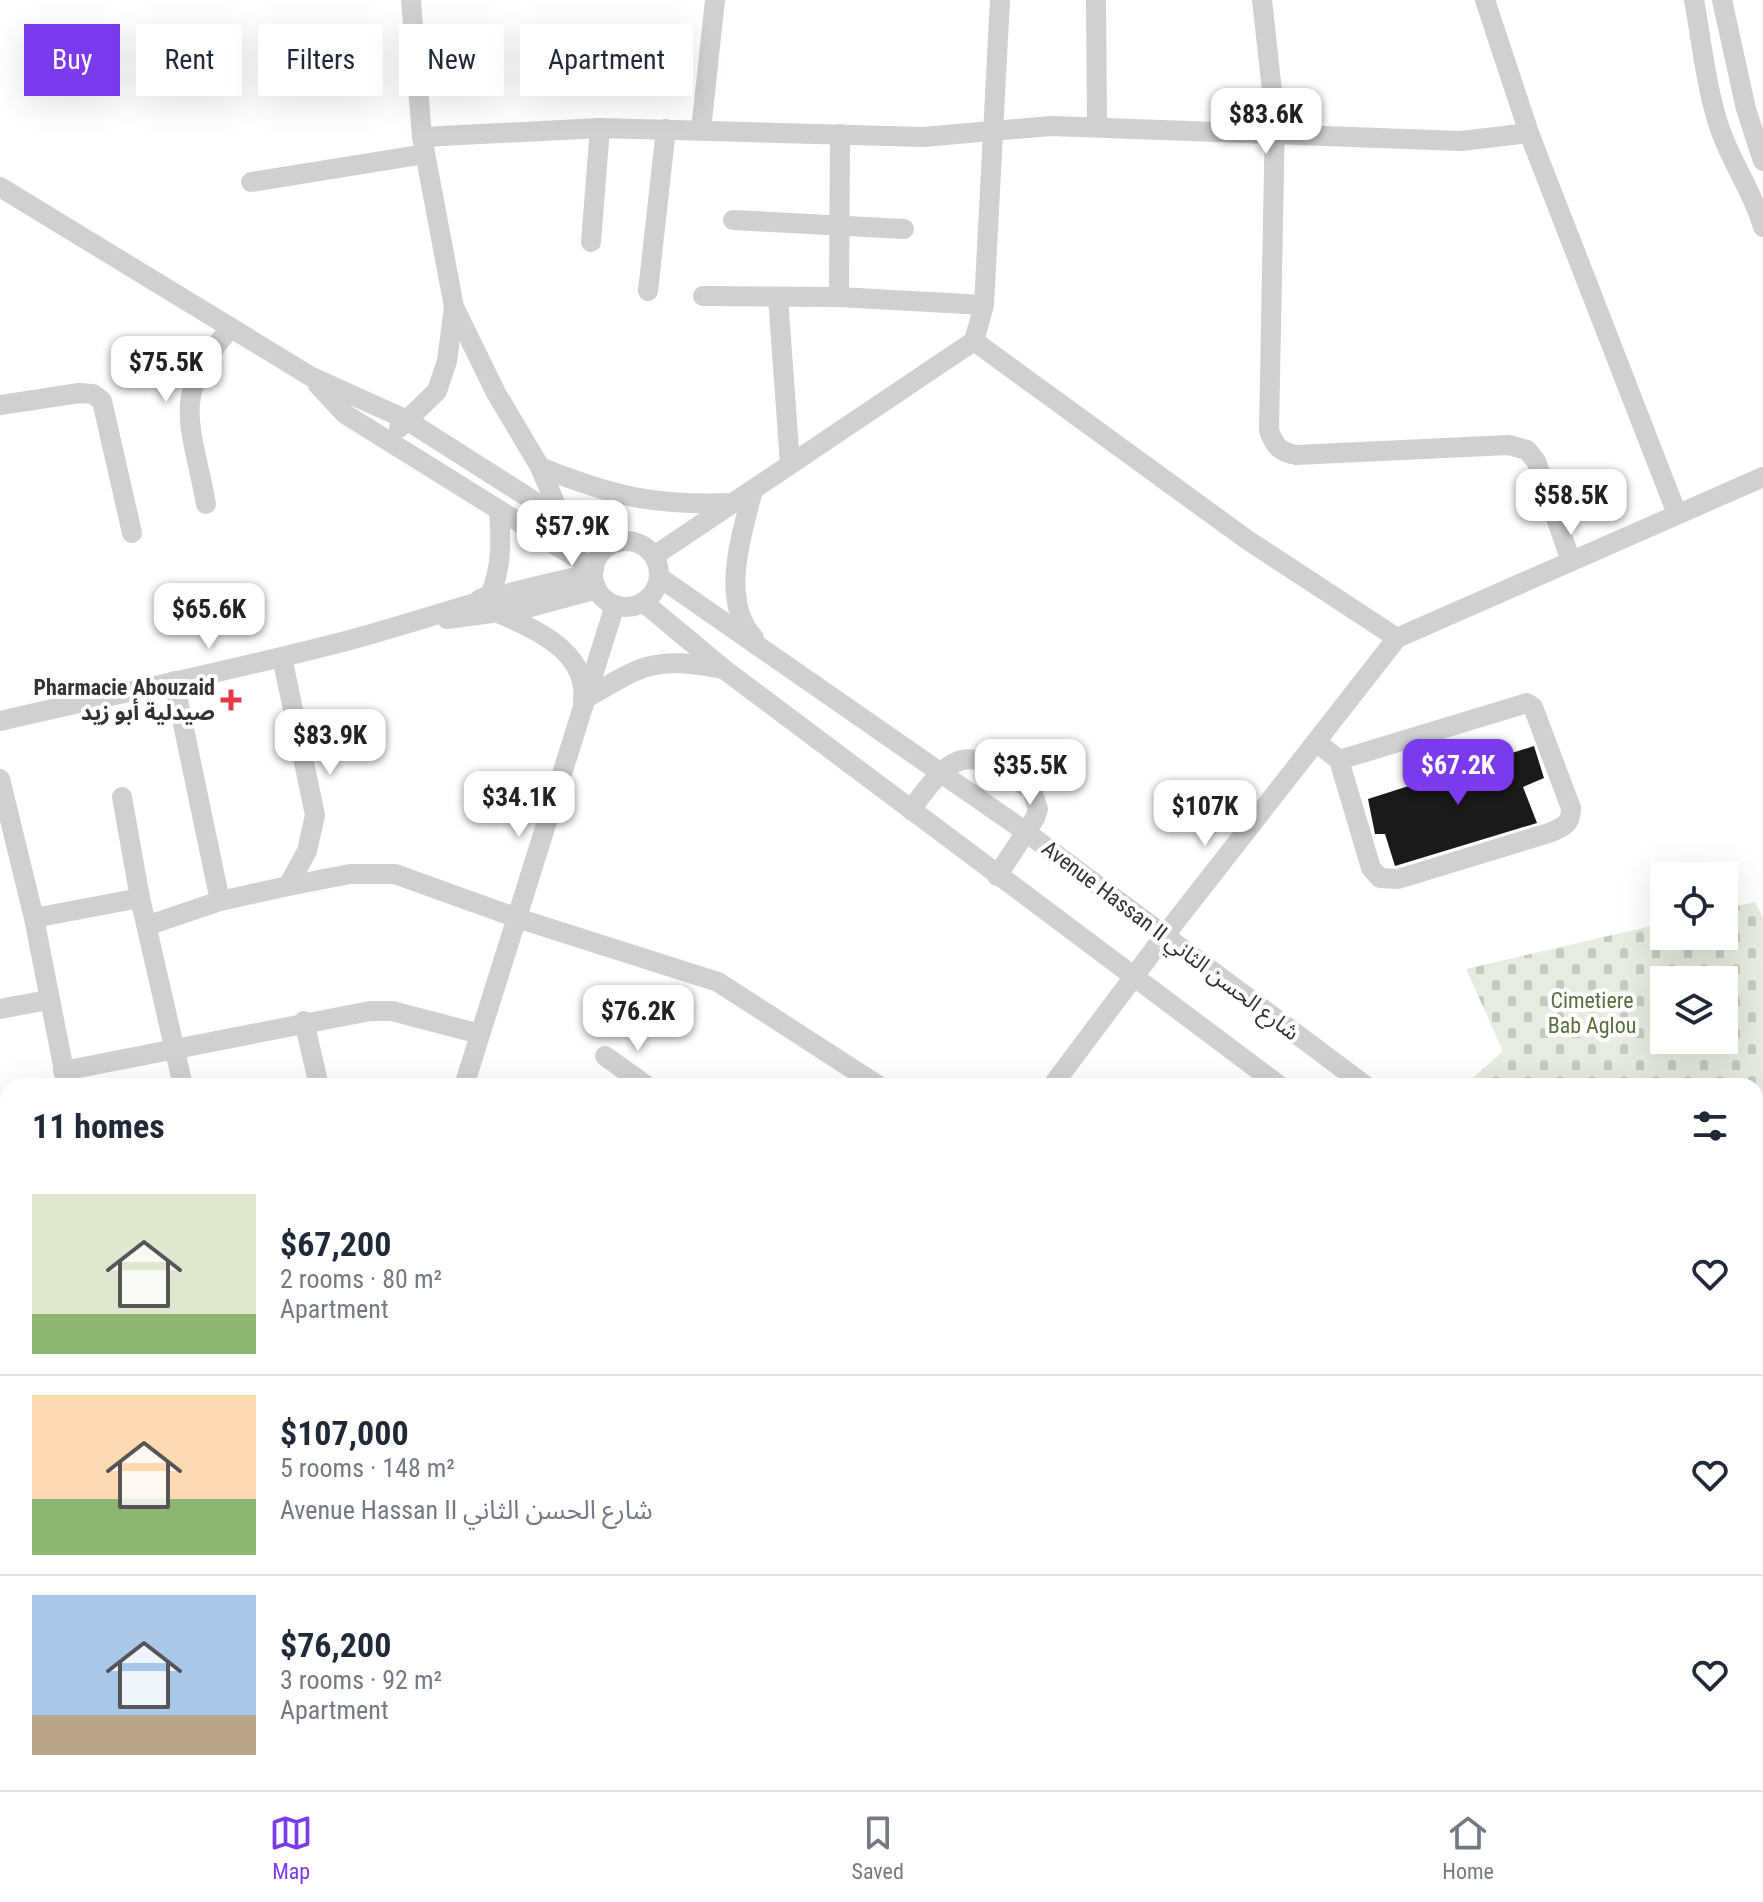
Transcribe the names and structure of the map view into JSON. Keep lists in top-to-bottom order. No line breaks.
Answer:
{"streets":{"street":["Avenue Hassan II شارع الحسن الثاني"]},"parks":["Cimetiere Bab Aglou"],"places":{"health":["Pharmacie Abouzaid صيدلية أبو زيد"]},"page":{"chip":["Buy","Rent","Filters","New","Apartment"],"price":["$83.6K","$75.5K","$58.5K","$57.9K","$65.6K","$83.9K","$35.5K","$67.2K","$34.1K","$107K","$76.2K"],"heading":"11 homes","list":[{"name":"$67,200","note":"2 rooms · 80 m² · Apartment"},{"name":"$107,000","note":"5 rooms · 148 m² · Avenue Hassan II شارع الحسن الثاني"},{"name":"$76,200","note":"3 rooms · 92 m² · Apartment"}],"tabs":["Map","Saved","Home"]}}
